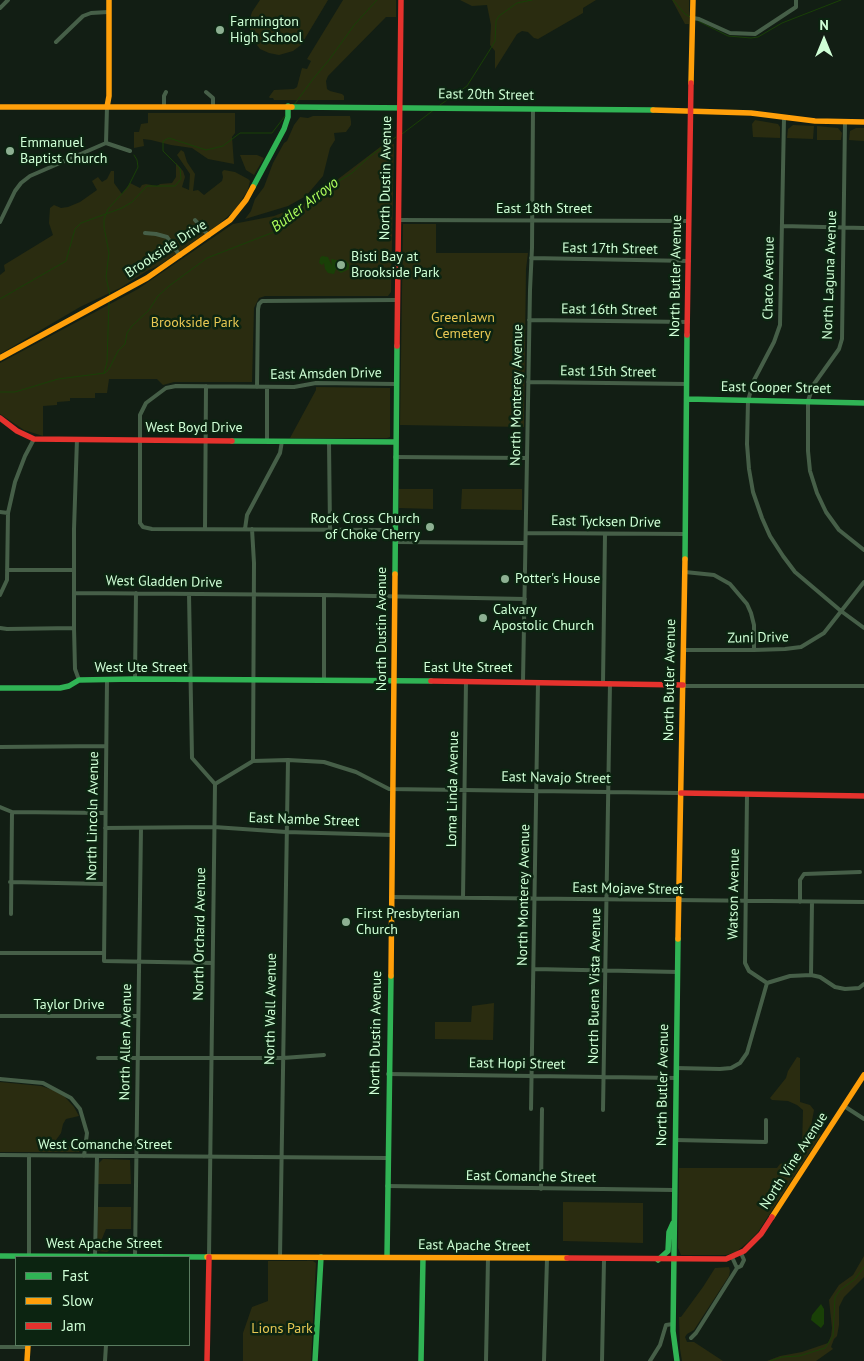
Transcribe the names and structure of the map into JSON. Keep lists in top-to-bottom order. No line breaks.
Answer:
{"streets":{"street":["East 20th Street","North Dustin Avenue","East 18th Street","Brookside Drive","East 17th Street","North Laguna Avenue","North Butler Avenue","Chaco Avenue","East 16th Street","East 15th Street","East Amsden Drive","East Cooper Street","North Monterey Avenue","West Boyd Drive","East Tycksen Drive","West Gladden Drive","Zuni Drive","West Ute Street","East Ute Street","East Navajo Street","Loma Linda Avenue","North Lincoln Avenue","East Nambe Street","East Mojave Street","Watson Avenue","North Orchard Avenue","North Buena Vista Avenue","Taylor Drive","North Wall Avenue","North Allen Avenue","East Hopi Street","West Comanche Street","North Vine Avenue","East Comanche Street","West Apache Street","East Apache Street"]},"crossings":[["East 20th Street","North Dustin Avenue"],["East 20th Street","Brookside Drive"],["East 20th Street","North Laguna Avenue"],["East 20th Street","North Butler Avenue"],["East 20th Street","Chaco Avenue"],["East 20th Street","North Monterey Avenue"],["North Dustin Avenue","East 18th Street"],["North Dustin Avenue","East Amsden Drive"],["North Dustin Avenue","West Boyd Drive"],["North Dustin Avenue","West Gladden Drive"],["North Dustin Avenue","East Ute Street"],["North Dustin Avenue","East Navajo Street"],["North Dustin Avenue","East Nambe Street"],["North Dustin Avenue","East Mojave Street"],["North Dustin Avenue","East Hopi Street"],["North Dustin Avenue","East Comanche Street"],["North Dustin Avenue","East Apache Street"],["East 18th Street","North Butler Avenue"],["East 18th Street","North Monterey Avenue"],["East 17th Street","North Butler Avenue"],["East 17th Street","North Monterey Avenue"],["North Laguna Avenue","East Cooper Street"],["North Butler Avenue","East 16th Street"],["North Butler Avenue","East 15th Street"],["North Butler Avenue","East Cooper Street"],["North Butler Avenue","East Tycksen Drive"],["North Butler Avenue","Zuni Drive"],["North Butler Avenue","East Ute Street"],["North Butler Avenue","East Navajo Street"],["North Butler Avenue","East Mojave Street"],["North Butler Avenue","East Hopi Street"],["North Butler Avenue","East Comanche Street"],["North Butler Avenue","East Apache Street"],["Chaco Avenue","East Cooper Street"],["Chaco Avenue","Zuni Drive"],["East 16th Street","North Monterey Avenue"],["East 15th Street","North Monterey Avenue"],["East Amsden Drive","West Boyd Drive"],["North Monterey Avenue","East Tycksen Drive"],["North Monterey Avenue","West Gladden Drive"],["North Monterey Avenue","East Ute Street"],["North Monterey Avenue","East Navajo Street"],["North Monterey Avenue","East Mojave Street"],["North Monterey Avenue","East Hopi Street"],["East Tycksen Drive","North Buena Vista Avenue"],["West Ute Street","East Ute Street"],["West Ute Street","North Lincoln Avenue"],["East Ute Street","Loma Linda Avenue"],["East Ute Street","North Buena Vista Avenue"],["East Navajo Street","Loma Linda Avenue"],["East Navajo Street","Watson Avenue"],["East Navajo Street","North Buena Vista Avenue"],["East Navajo Street","North Wall Avenue"],["Loma Linda Avenue","East Mojave Street"],["North Lincoln Avenue","East Nambe Street"],["East Nambe Street","North Orchard Avenue"],["East Nambe Street","North Wall Avenue"],["East Nambe Street","North Allen Avenue"],["East Mojave Street","Watson Avenue"],["East Mojave Street","North Buena Vista Avenue"],["North Orchard Avenue","West Comanche Street"],["North Orchard Avenue","West Apache Street"],["North Orchard Avenue","East Apache Street"],["North Buena Vista Avenue","East Hopi Street"],["Taylor Drive","North Allen Avenue"],["North Wall Avenue","East Apache Street"],["North Allen Avenue","West Comanche Street"],["North Vine Avenue","East Apache Street"],["West Apache Street","East Apache Street"]],"water":["Butler Arroyo"],"parks":["Greenlawn Cemetery","Brookside Park","Lions Park"],"places":["Farmington High School","Emmanuel Baptist Church","Bisti Bay at Brookside Park","Rock Cross Church of Choke Cherry","Potter's House","Calvary Apostolic Church","First Presbyterian Church"],"legend":["Fast","Slow","Jam"],"north":"top"}
